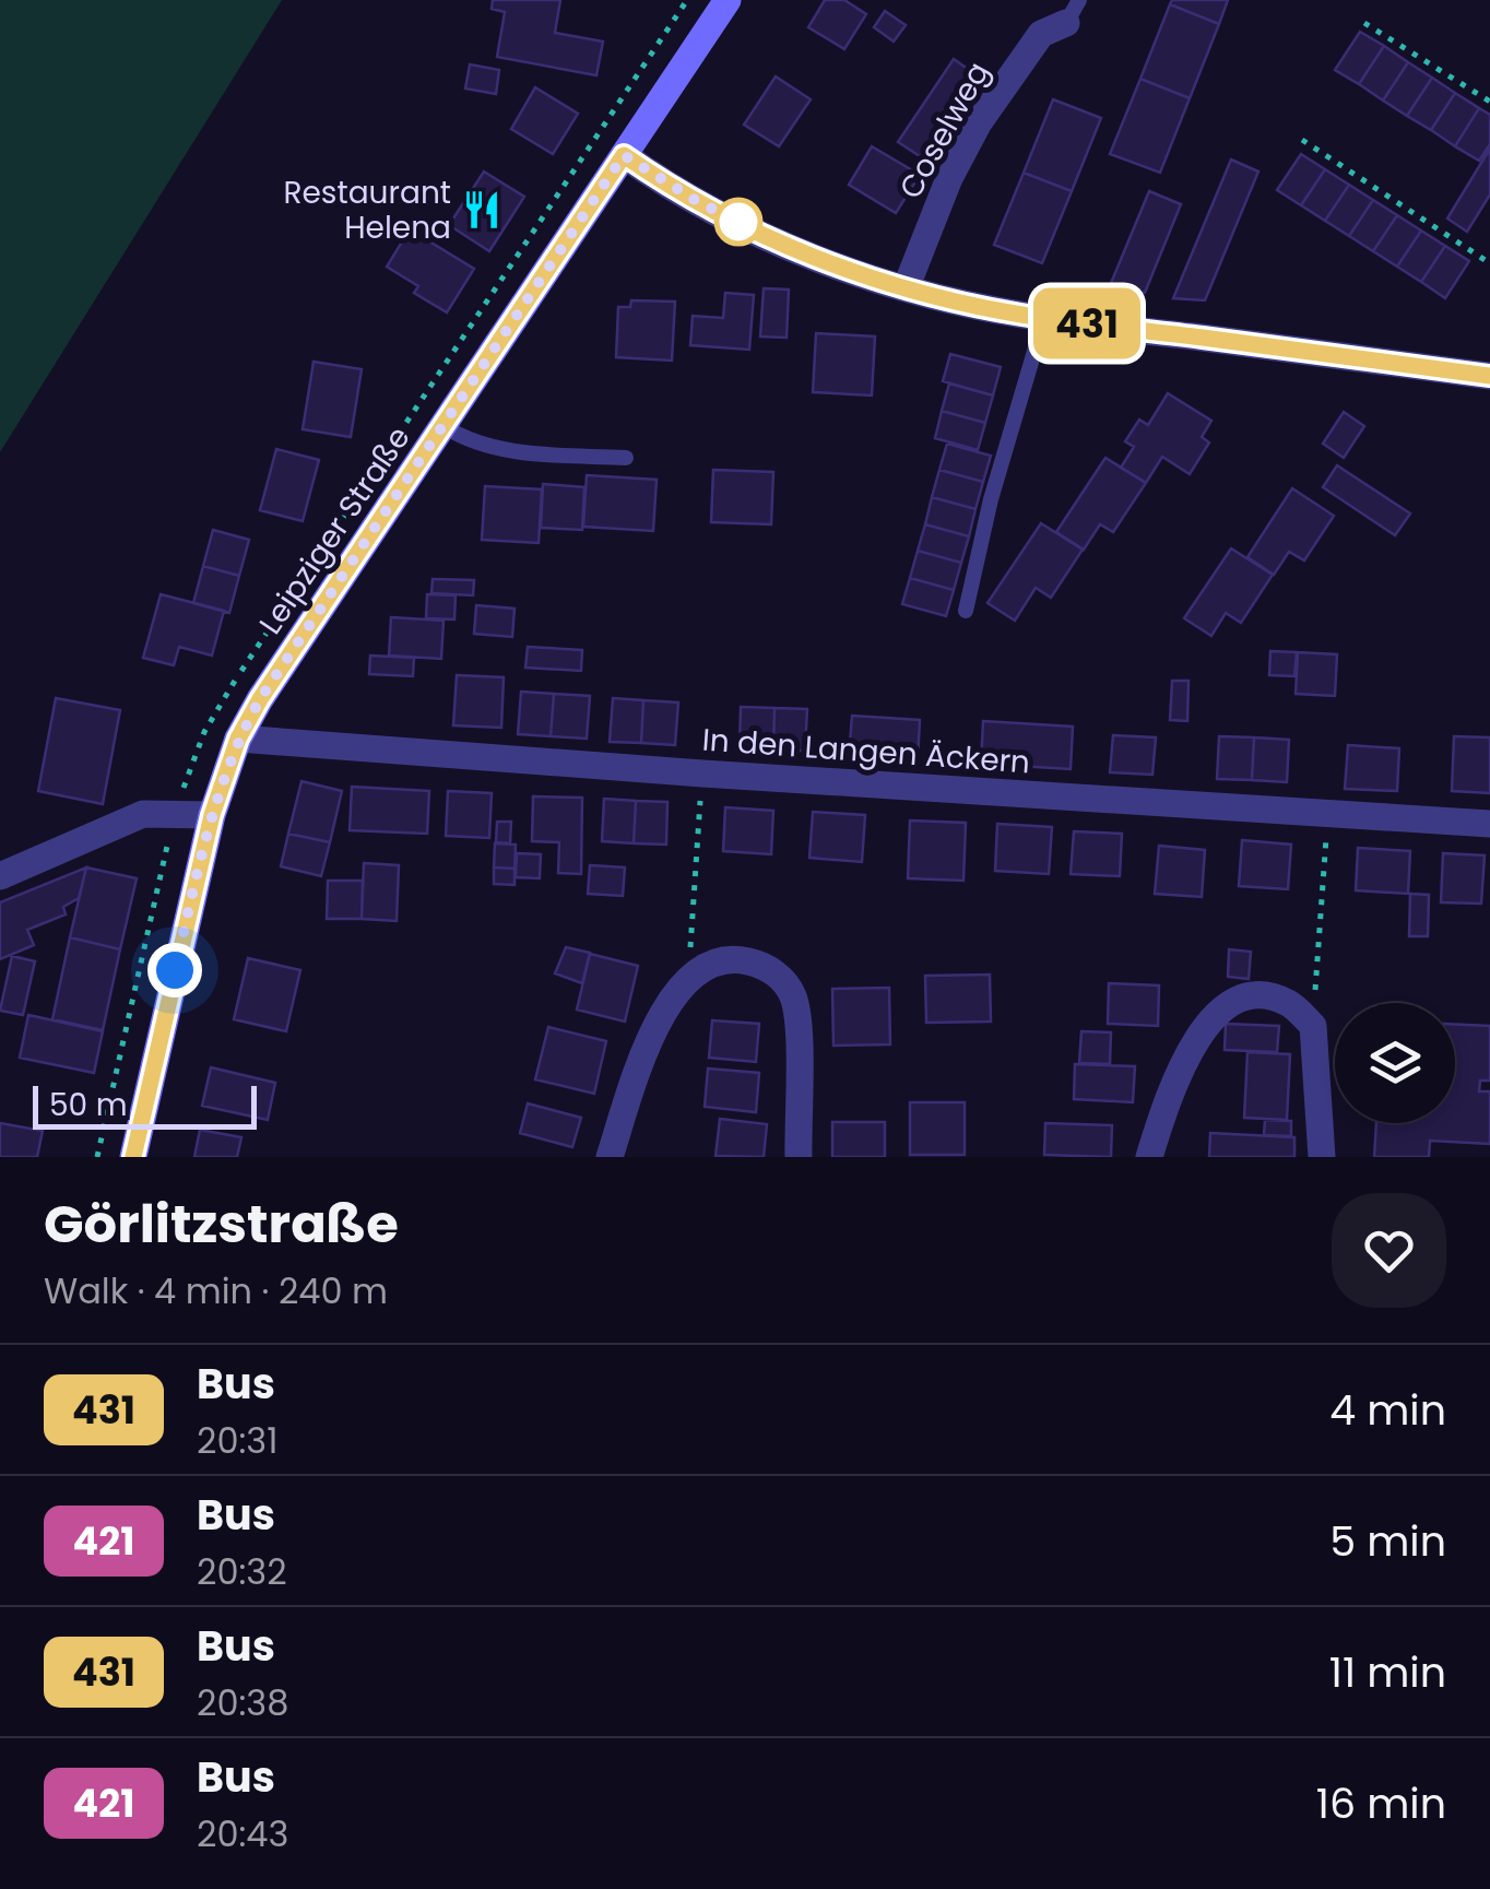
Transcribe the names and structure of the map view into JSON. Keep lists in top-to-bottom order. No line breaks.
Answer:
{"streets":{"street":["Coselweg","Leipziger Straße","In den Langen Äckern"]},"crossings":[["Leipziger Straße","In den Langen Äckern"]],"places":{"restaurant":["Restaurant Helena"]},"lines":["bus line 431"],"scale_bar":"50 m","page":{"on_map":"431","scale":"50 m","heading":["Görlitzstraße","Walk · 4 min · 240 m"],"list":[{"mark":"431","name":"Bus","note":"20:31","value":"4 min"},{"mark":"421","name":"Bus","note":"20:32","value":"5 min"},{"mark":"431","name":"Bus","note":"20:38","value":"11 min"},{"mark":"421","name":"Bus","note":"20:43","value":"16 min"}]}}
